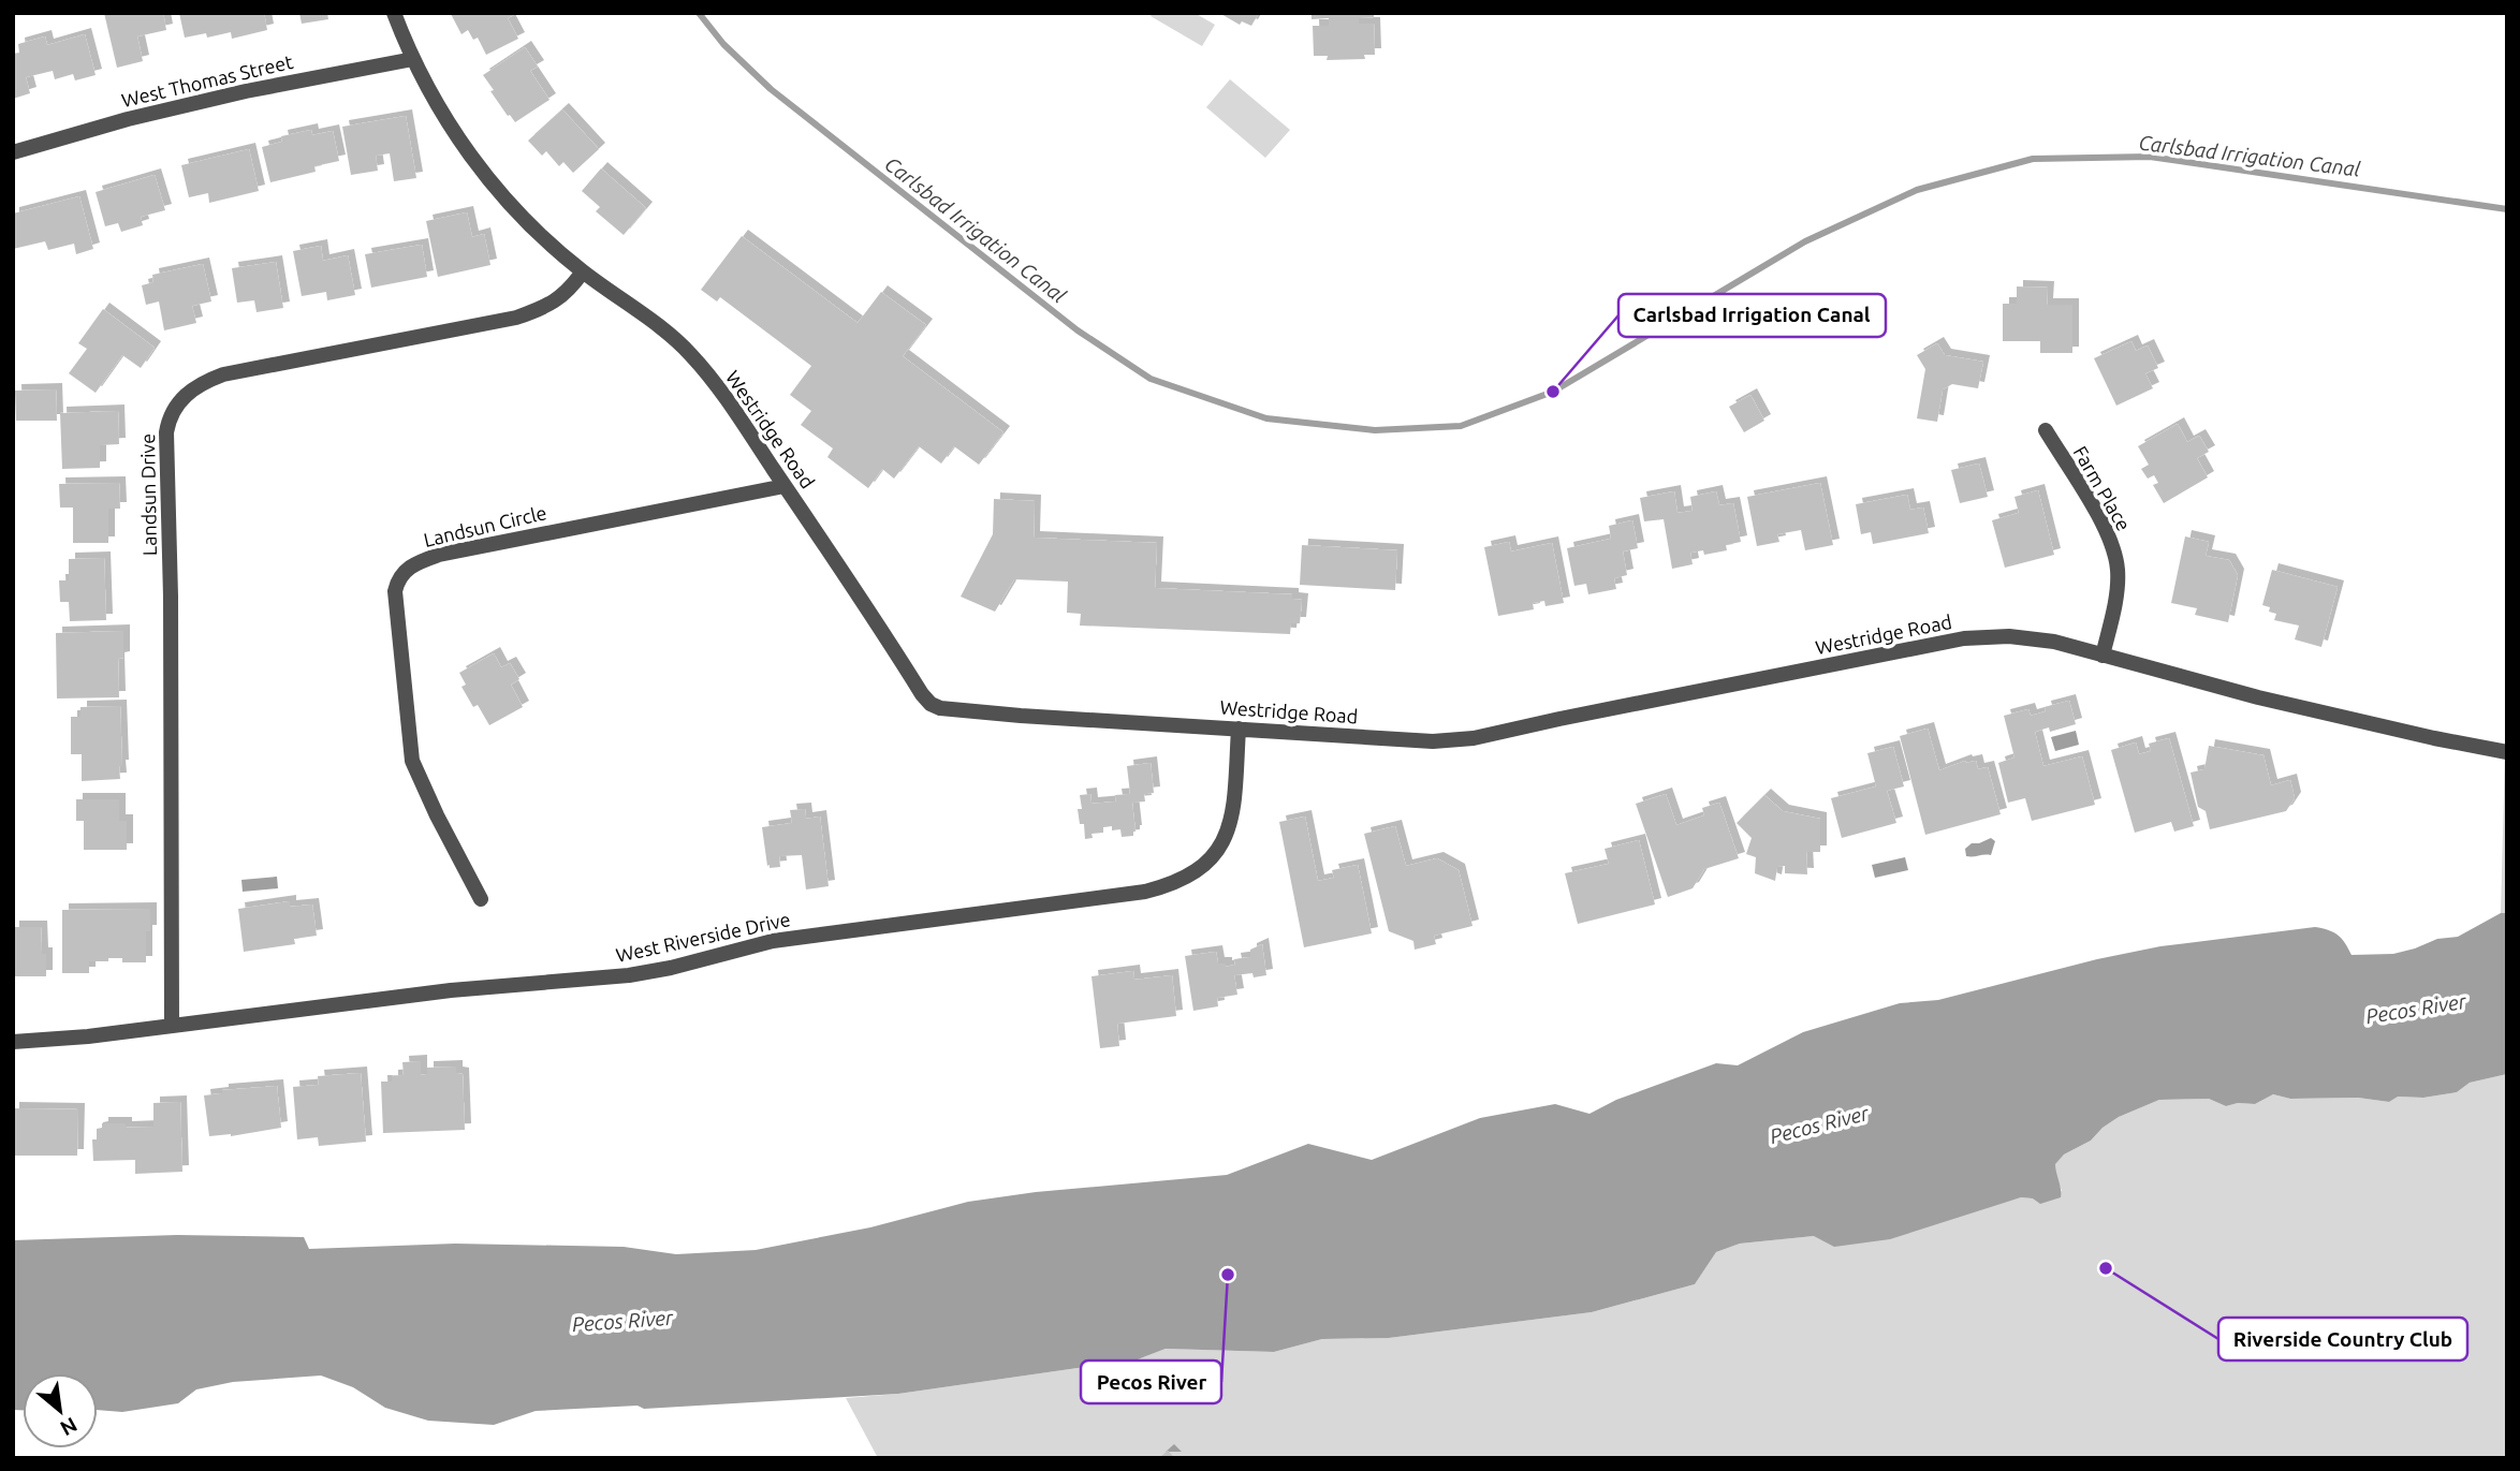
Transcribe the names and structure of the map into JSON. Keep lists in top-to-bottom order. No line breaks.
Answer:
{"streets":{"street":["West Thomas Street","Westridge Road","Farm Place","Landsun Drive","Landsun Circle","West Riverside Drive"]},"crossings":[["West Thomas Street","Westridge Road"],["Westridge Road","Farm Place"],["Westridge Road","Landsun Drive"],["Westridge Road","Landsun Circle"],["Westridge Road","West Riverside Drive"],["Landsun Drive","West Riverside Drive"]],"water":["Carlsbad Irrigation Canal","Pecos River"],"places":["Carlsbad Irrigation Canal","Riverside Country Club","Pecos River"],"north":"bottom right"}
